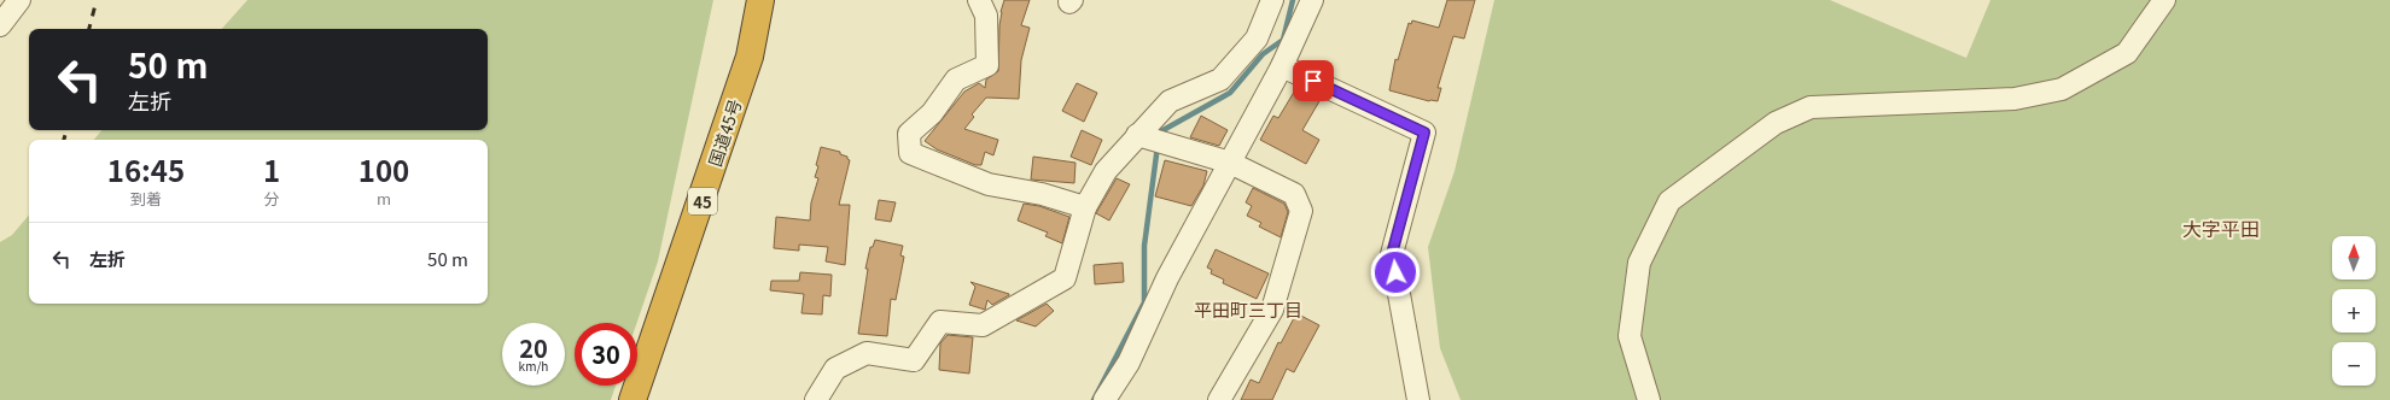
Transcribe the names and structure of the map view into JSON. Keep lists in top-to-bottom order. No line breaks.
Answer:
{"streets":{"highway":["国道45号","45"]},"districts":["大字平田","平田町三丁目"],"north":"top","page":{"turn":["50 m","左折"],"eta":["16:45","到着","1","分","100","m"],"list":[{"name":"左折","value":"50 m"}],"map_buttons":["+","−"],"speed":"20 km/h","limit":"30"}}
